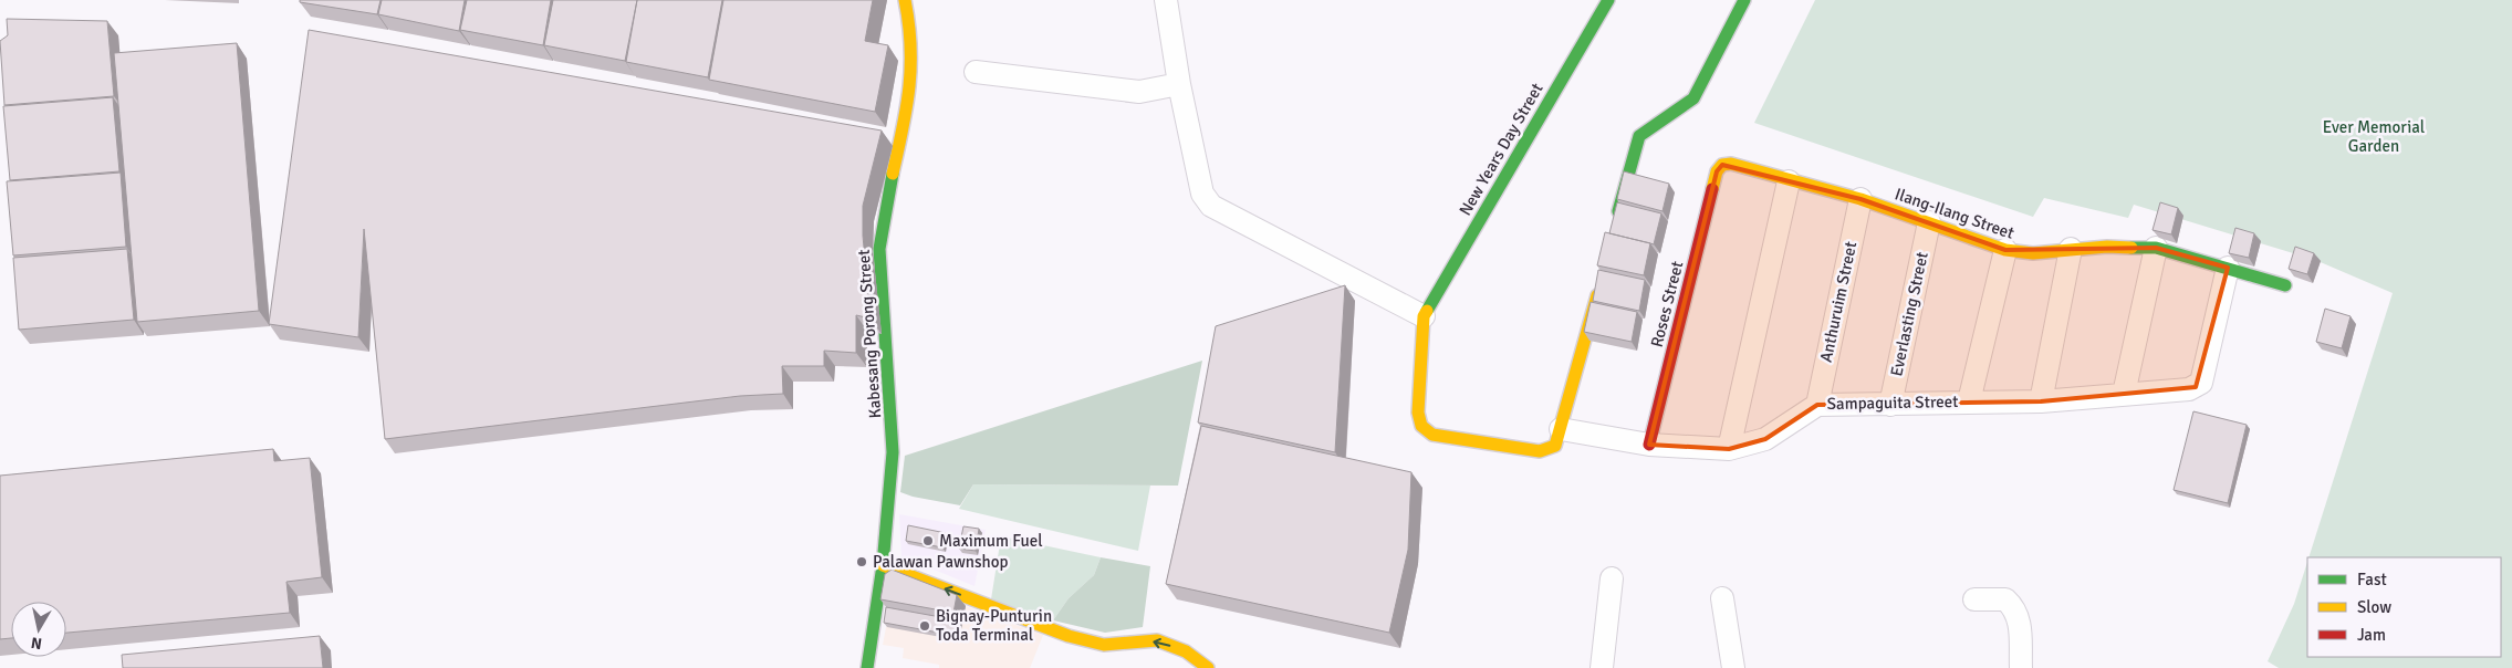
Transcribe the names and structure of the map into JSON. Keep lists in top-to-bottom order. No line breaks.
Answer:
{"streets":{"street":["New Years Day Street","Ilang-Ilang Street","Anthuruim Street","Roses Street","Everlasting Street","Kabesang Porong Street","Sampaguita Street"]},"crossings":[["Ilang-Ilang Street","Anthuruim Street"],["Ilang-Ilang Street","Roses Street"],["Ilang-Ilang Street","Everlasting Street"],["Ilang-Ilang Street","Sampaguita Street"],["Anthuruim Street","Sampaguita Street"],["Roses Street","Sampaguita Street"],["Everlasting Street","Sampaguita Street"]],"parks":["Ever Memorial Garden"],"places":["Maximum Fuel","Palawan Pawnshop","Bignay-Punturin Toda Terminal"],"legend":["Fast","Slow","Jam"],"north":"bottom"}
